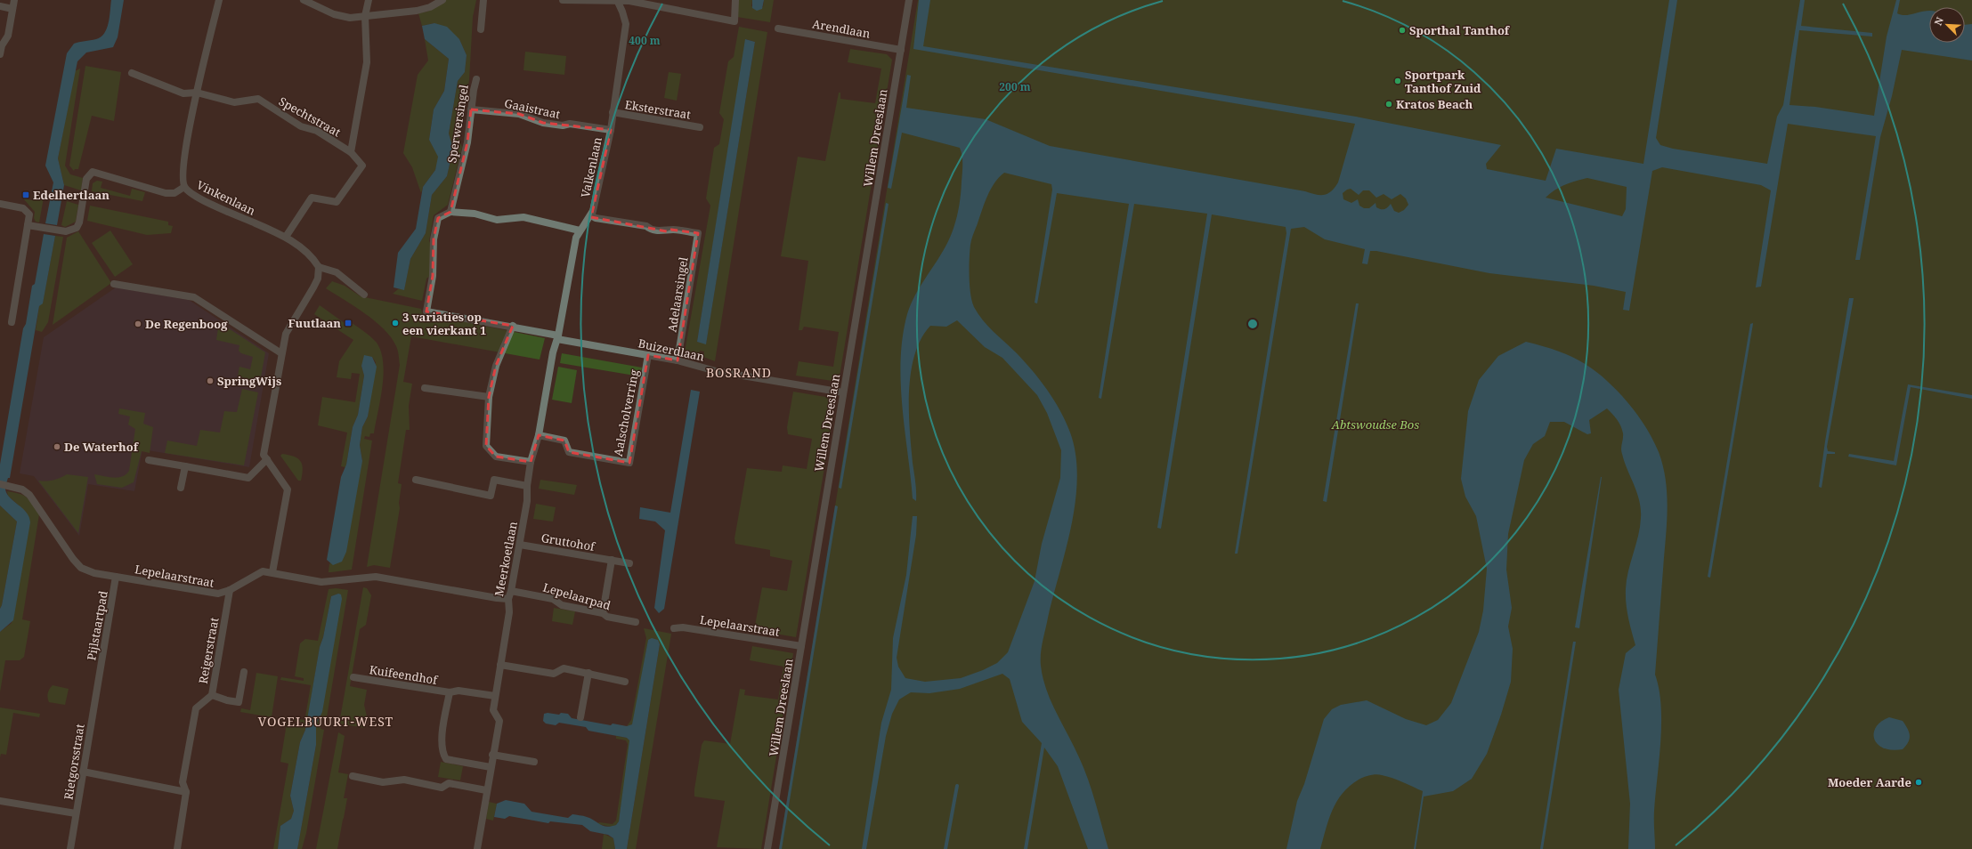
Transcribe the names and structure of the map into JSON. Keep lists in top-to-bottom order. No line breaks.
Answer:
{"streets":{"street":["Arendlaan","Gaaistraat","Eksterstraat","Spechtstraat","Sperwersingel","Willem Dreeslaan","Valkenlaan","Vinkenlaan","Adelaarsingel","Buizerdlaan","Aalscholverring","Gruttohof","Meerkoetlaan","Lepelaarstraat","Lepelaarpad","Pijlstaartpad","Reigerstraat","Kuifeendhof","Rietgorsstraat"]},"crossings":[["Arendlaan","Willem Dreeslaan"],["Gaaistraat","Sperwersingel"],["Gaaistraat","Valkenlaan"],["Eksterstraat","Valkenlaan"],["Spechtstraat","Vinkenlaan"],["Sperwersingel","Buizerdlaan"],["Willem Dreeslaan","Buizerdlaan"],["Willem Dreeslaan","Lepelaarstraat"],["Valkenlaan","Adelaarsingel"],["Valkenlaan","Buizerdlaan"],["Valkenlaan","Meerkoetlaan"],["Adelaarsingel","Buizerdlaan"],["Buizerdlaan","Aalscholverring"],["Buizerdlaan","Meerkoetlaan"],["Aalscholverring","Meerkoetlaan"],["Gruttohof","Meerkoetlaan"],["Meerkoetlaan","Lepelaarstraat"],["Meerkoetlaan","Lepelaarpad"],["Meerkoetlaan","Kuifeendhof"],["Lepelaarstraat","Pijlstaartpad"],["Lepelaarstraat","Reigerstraat"],["Pijlstaartpad","Rietgorsstraat"]],"districts":["BOSRAND","VOGELBUURT-WEST"],"parks":["Abtswoudse Bos"],"places":{"other":["Sporthal Tanthof","Sportpark Tanthof Zuid","Kratos Beach","3 variaties op een vierkant 1","De Regenboog","SpringWijs","De Waterhof","Moeder Aarde"],"transit":["Edelhertlaan","Fuutlaan"]},"north":"top left","rings":["400 m","200 m"]}
